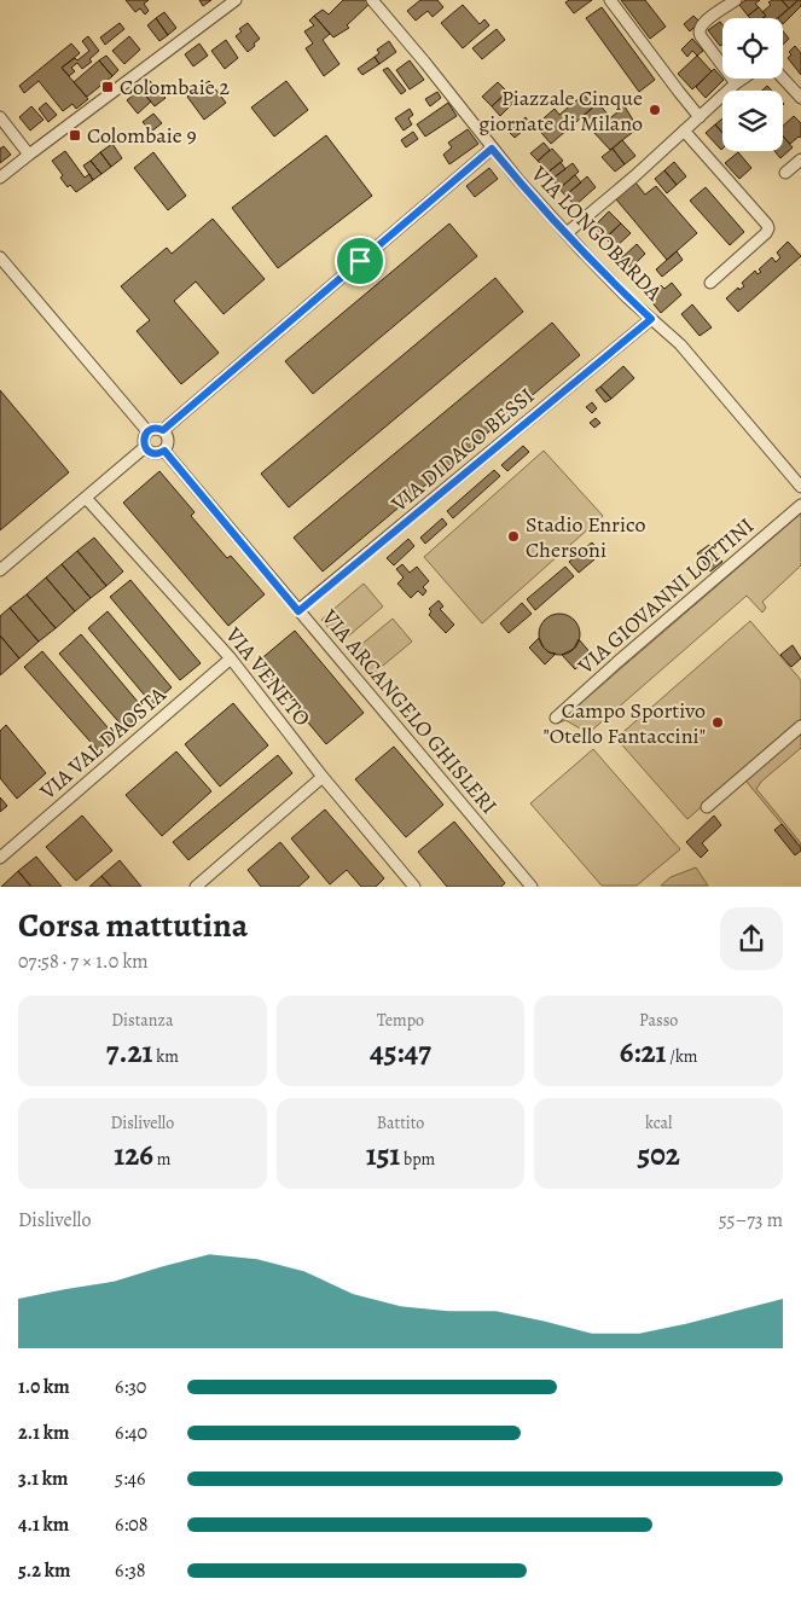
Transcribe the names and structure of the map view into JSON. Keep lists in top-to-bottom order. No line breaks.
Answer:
{"streets":{"street":["VIA LONGOBARDA","VIA DIDACO BESSI","VIA GIOVANNI LOTTINI","VIA VENETO","VIA ARCANGELO GHISLERI","VIA VAL D'AOSTA"]},"crossings":[["VIA LONGOBARDA","VIA DIDACO BESSI"],["VIA DIDACO BESSI","VIA ARCANGELO GHISLERI"],["VIA VENETO","VIA VAL D'AOSTA"]],"places":{"transit":["Colombaie 2","Colombaie 9"],"other":["Piazzale Cinque giornate di Milano","Stadio Enrico Chersoni","Campo Sportivo \"Otello Fantaccini\""]},"page":{"heading":["Corsa mattutina","07:58 · 7 × 1.0 km"],"stats":[["Distanza","7.21 km"],["Tempo","45:47"],["Passo","6:21 /km"],["Dislivello","126 m"],["Battito","151 bpm"],["kcal","502"]],"chart":["Dislivello","55–73 m"],"list":[{"name":"1.0 km","note":"6:30"},{"name":"2.1 km","note":"6:40"},{"name":"3.1 km","note":"5:46"},{"name":"4.1 km","note":"6:08"},{"name":"5.2 km","note":"6:38"}]}}
